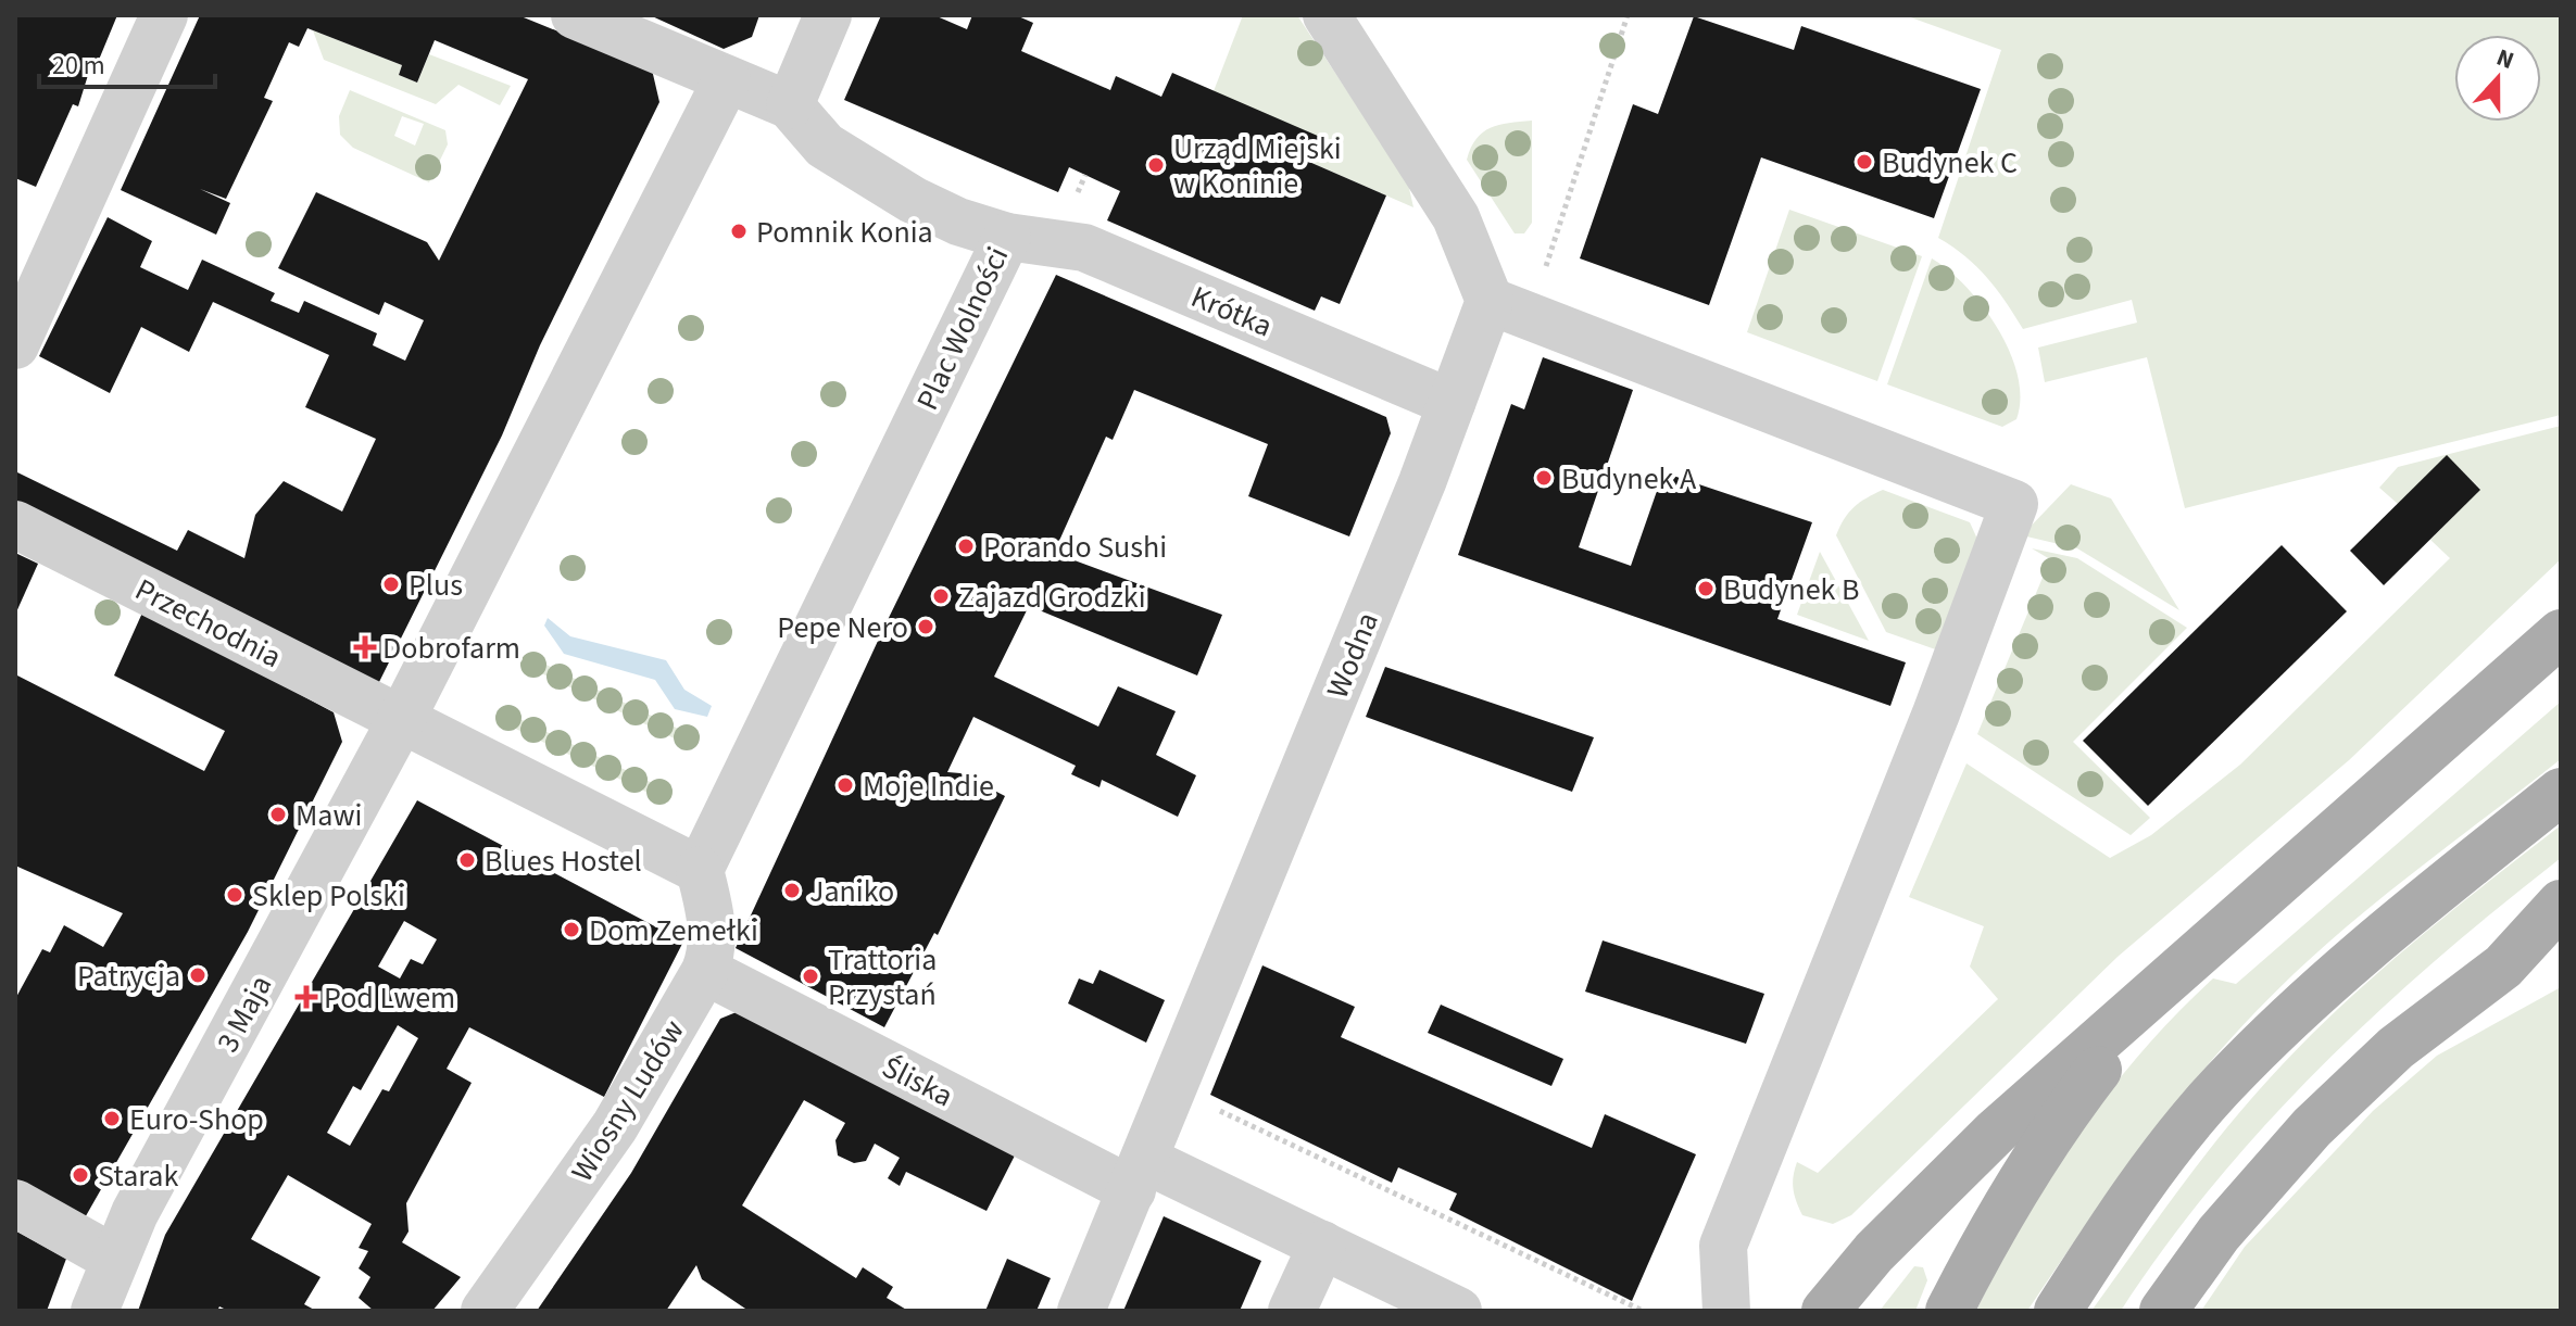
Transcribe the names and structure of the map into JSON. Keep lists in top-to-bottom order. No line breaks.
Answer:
{"streets":{"street":["Krótka","Plac Wolności","Przechodnia","Wodna","3 Maja","Śliska","Wiosny Ludów"]},"crossings":[["Krótka","Plac Wolności"],["Krótka","Wodna"],["Plac Wolności","Wiosny Ludów"],["Przechodnia","3 Maja"],["Wodna","Śliska"],["Śliska","Wiosny Ludów"]],"places":{"other":["Budynek C","Urząd Miejski w Koninie","Pomnik Konia","Budynek A","Porando Sushi","Plus","Budynek B","Zajazd Grodzki","Pepe Nero","Moje Indie","Mawi","Blues Hostel","Janiko","Sklep Polski","Dom Zemełki","Patrycja","Trattoria Przystań","Euro-Shop","Starak"],"health":["Dobrofarm","Pod Lwem"]},"scale_bar":"20 m","north":"top"}
